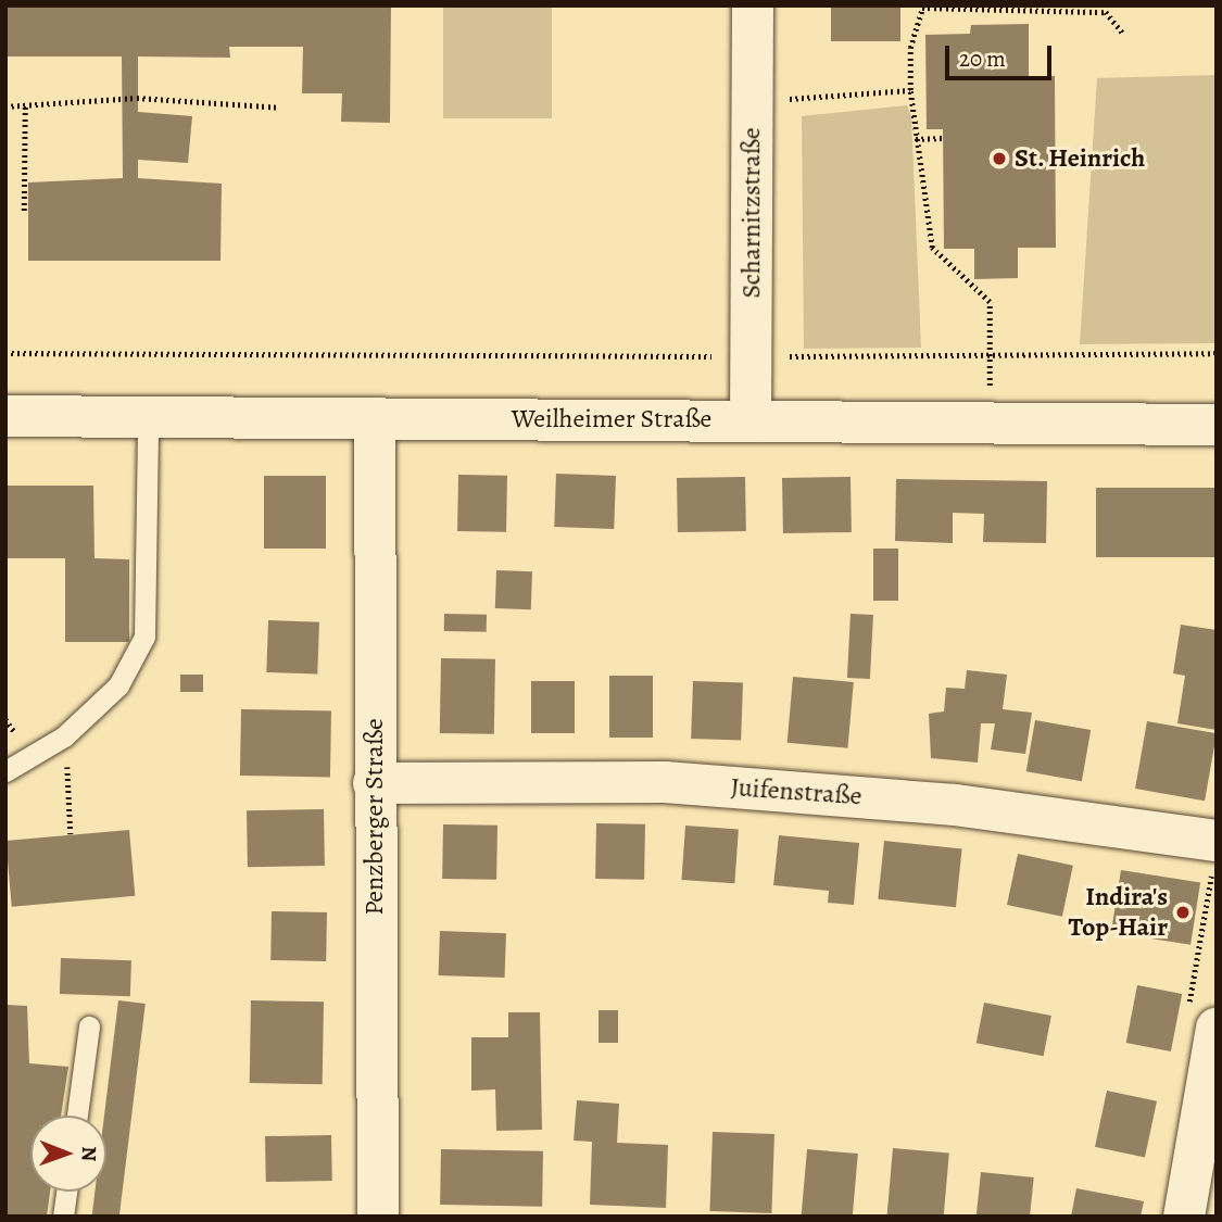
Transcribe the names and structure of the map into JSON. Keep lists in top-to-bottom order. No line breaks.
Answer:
{"streets":{"street":["Scharnitzstraße","Weilheimer Straße","Juifenstraße","Penzberger Straße"]},"crossings":[["Scharnitzstraße","Weilheimer Straße"],["Weilheimer Straße","Penzberger Straße"],["Juifenstraße","Penzberger Straße"]],"places":["St. Heinrich","Indira's Top-Hair"],"scale_bar":"20 m","north":"right"}
